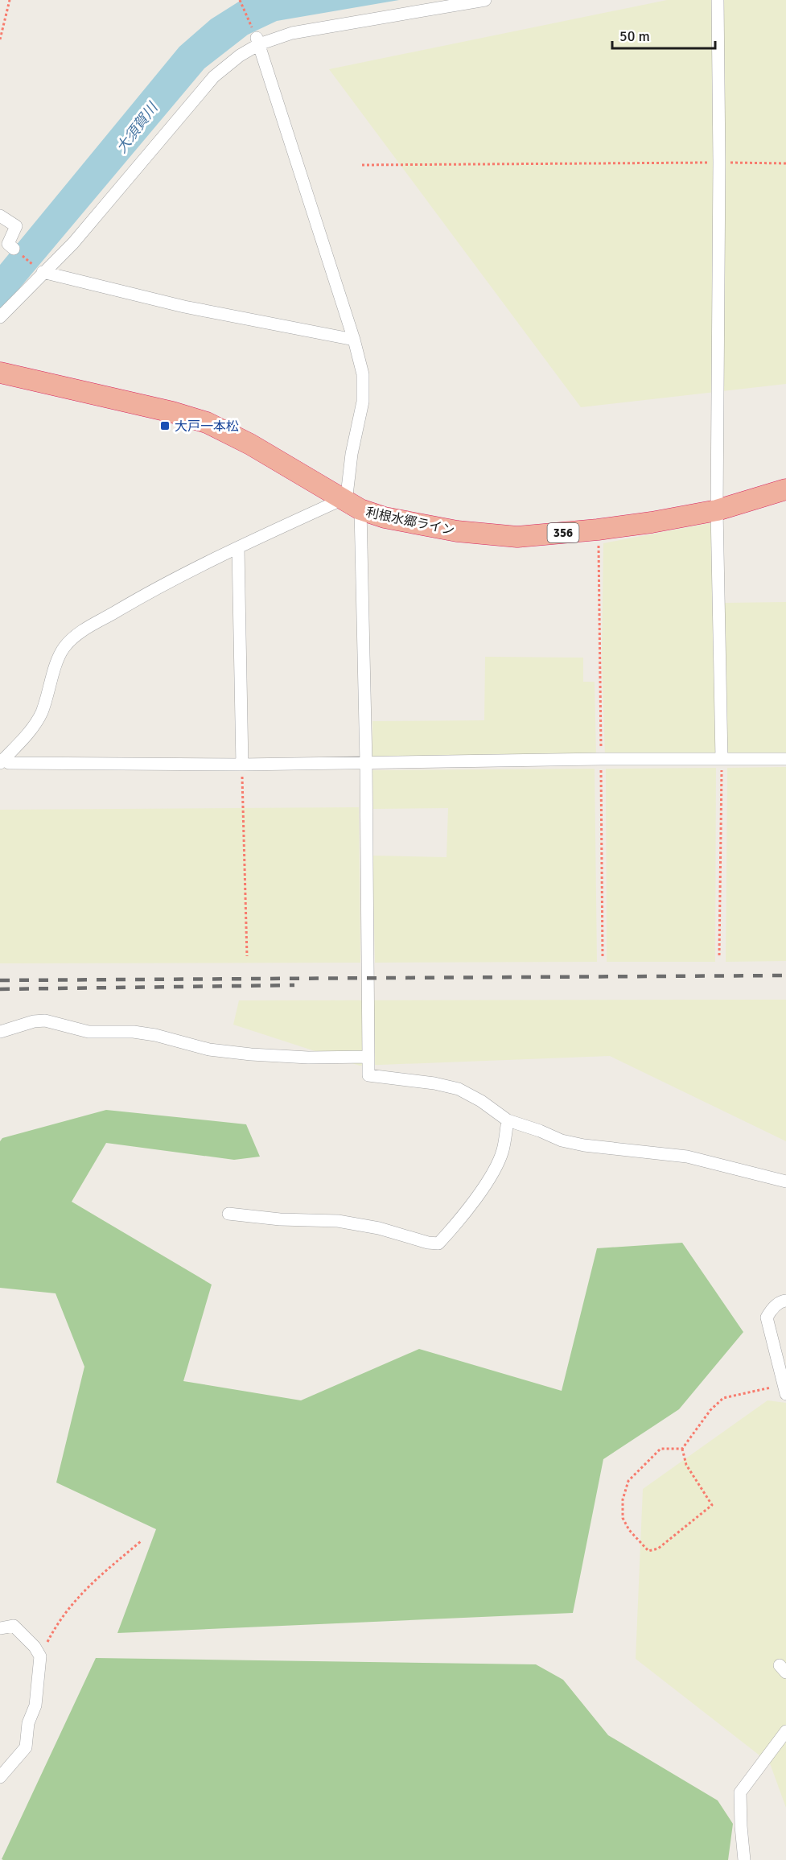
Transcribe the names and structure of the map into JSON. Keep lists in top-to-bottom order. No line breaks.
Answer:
{"streets":{"highway":["利根水郷ライン","356"]},"water":["大須賀川"],"places":{"transit":["大戸一本松"]},"scale_bar":"50 m"}
